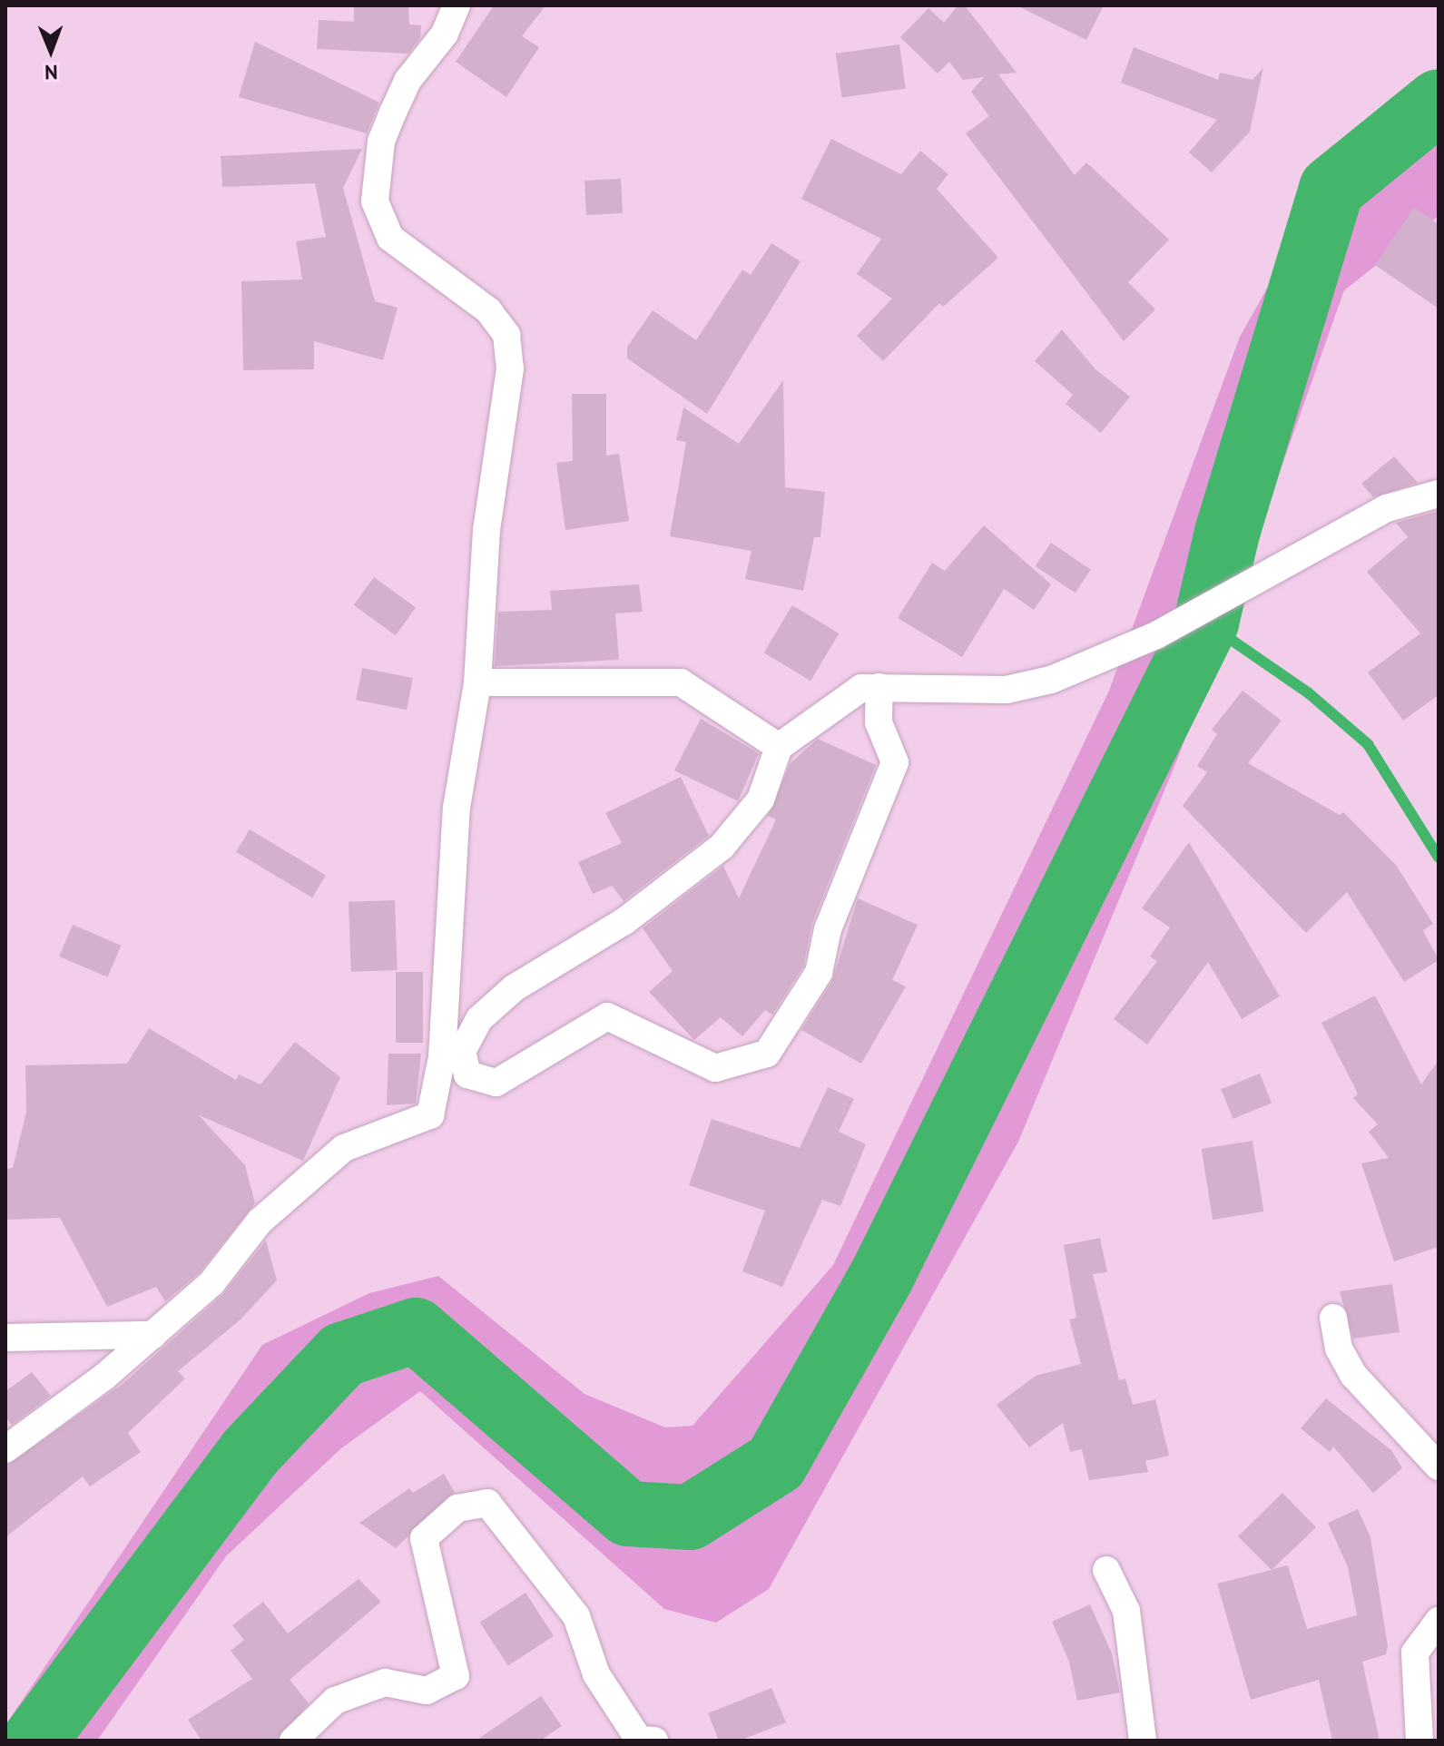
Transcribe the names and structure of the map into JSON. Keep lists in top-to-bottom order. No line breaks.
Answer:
{"north":"bottom"}
